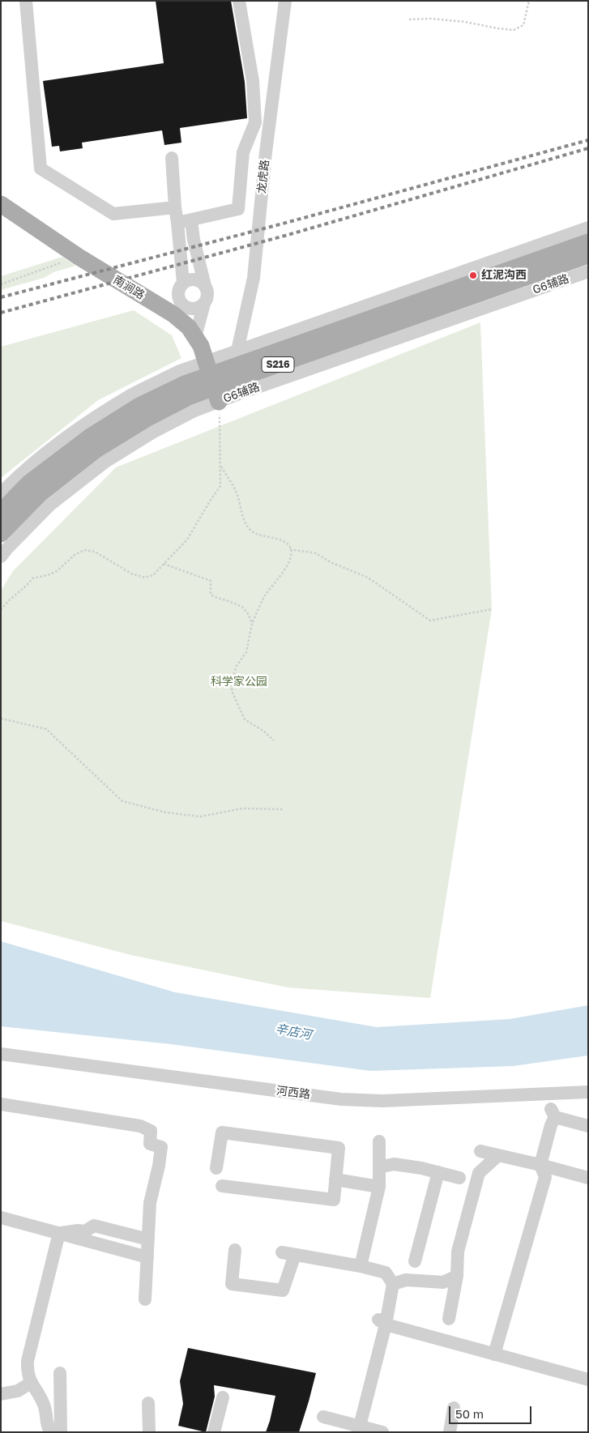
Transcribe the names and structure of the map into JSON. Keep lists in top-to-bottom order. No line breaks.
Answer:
{"streets":{"main road":["G6辅路","南涧路","S216"],"street":["龙虎路","河西路"]},"crossings":[["龙虎路","G6辅路"],["G6辅路","南涧路"]],"water":["辛店河"],"parks":["科学家公园"],"places":["红泥沟西"],"scale_bar":"50 m"}
